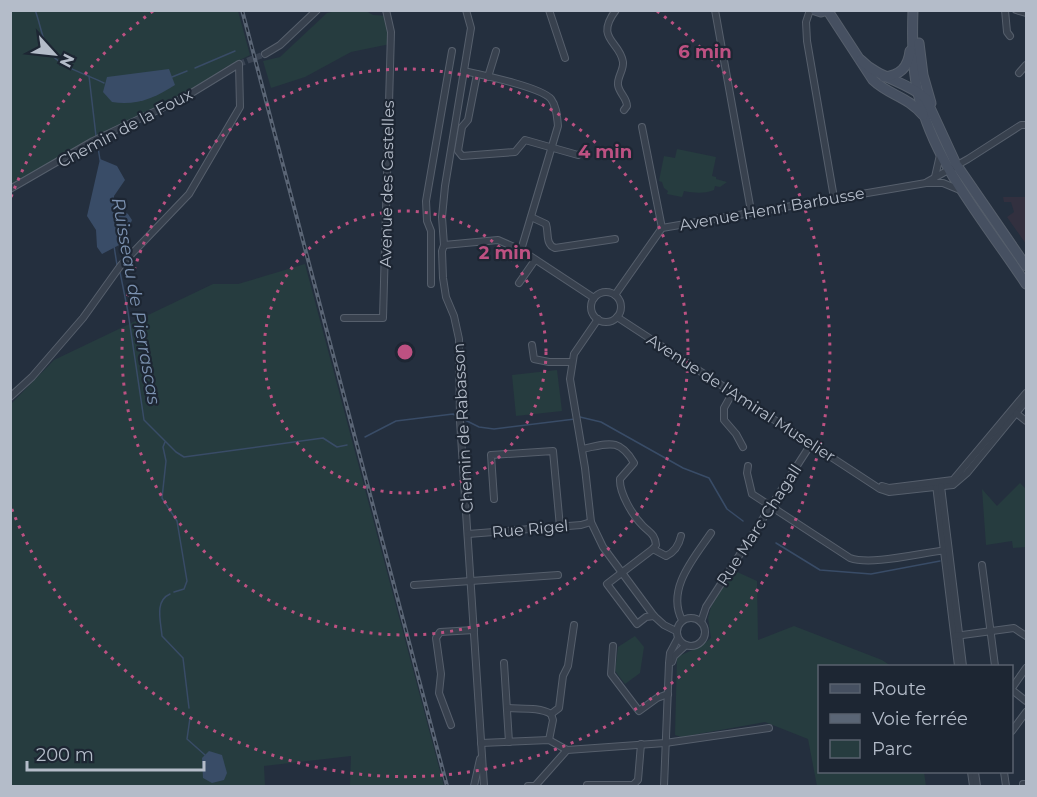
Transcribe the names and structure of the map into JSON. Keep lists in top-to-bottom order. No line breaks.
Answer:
{"streets":{"street":["Chemin de la Foux","Avenue des Castelles","Avenue Henri Barbusse","Avenue de l'Amiral Muselier","Chemin de Rabasson","Rue Marc Chagall","Rue Rigel"]},"crossings":[["Avenue Henri Barbusse","Avenue de l'Amiral Muselier"],["Avenue de l'Amiral Muselier","Rue Marc Chagall"],["Chemin de Rabasson","Rue Rigel"]],"water":["Ruisseau de Pierrascas"],"legend":["Route","Voie ferrée","Parc"],"scale_bar":"200 m","north":"bottom right","rings":["6 min","4 min","2 min"]}
